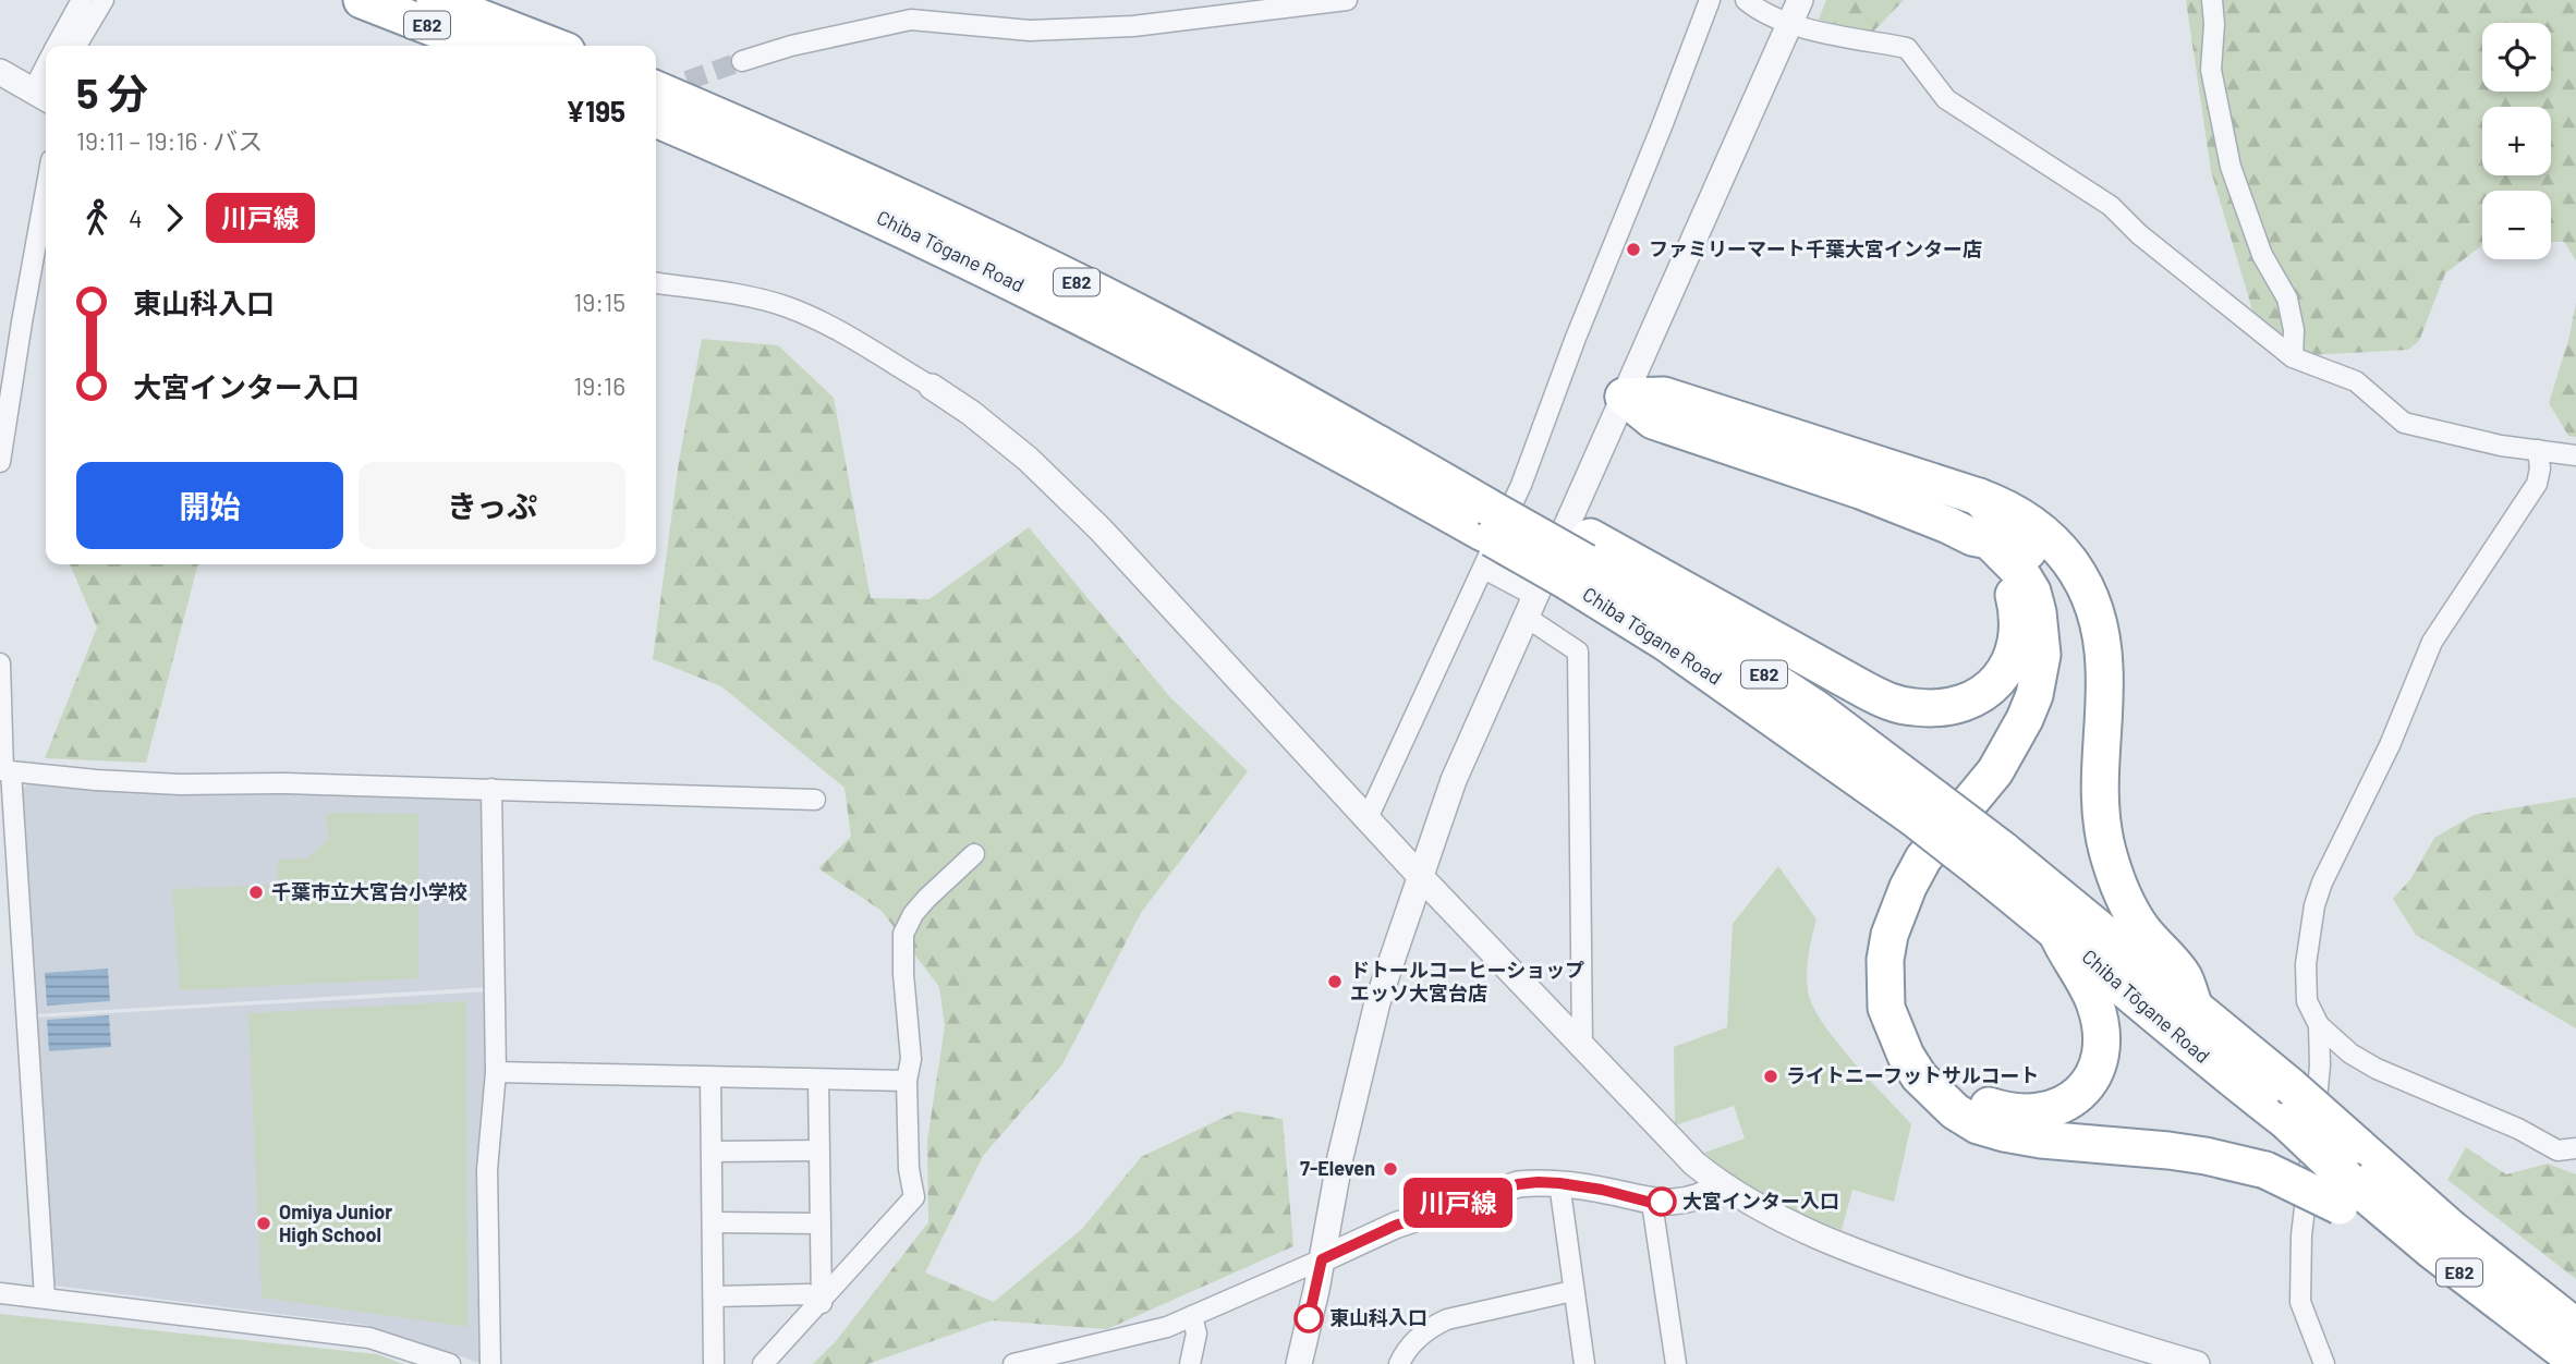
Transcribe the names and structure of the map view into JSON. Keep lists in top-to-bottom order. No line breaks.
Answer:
{"streets":{"highway":["E82","Chiba Tōgane Road"]},"places":["ファミリーマート千葉大宮インター店","千葉市立大宮台小学校","ドトールコーヒーショップ エッソ大宮台店","ライトニーフットサルコート","7-Eleven","大宮インター入口","Omiya Junior High School","東山科入口"],"lines":["bus line 川戸線"],"page":{"on_map":"川戸線","map_buttons":["+","−"],"heading":["5 分","19:11 – 19:16 · バス","¥195"],"legs":["4","川戸線"],"list":[{"name":"東山科入口","value":"19:15"},{"name":"大宮インター入口","value":"19:16"}],"buttons":["開始","きっぷ"]}}
